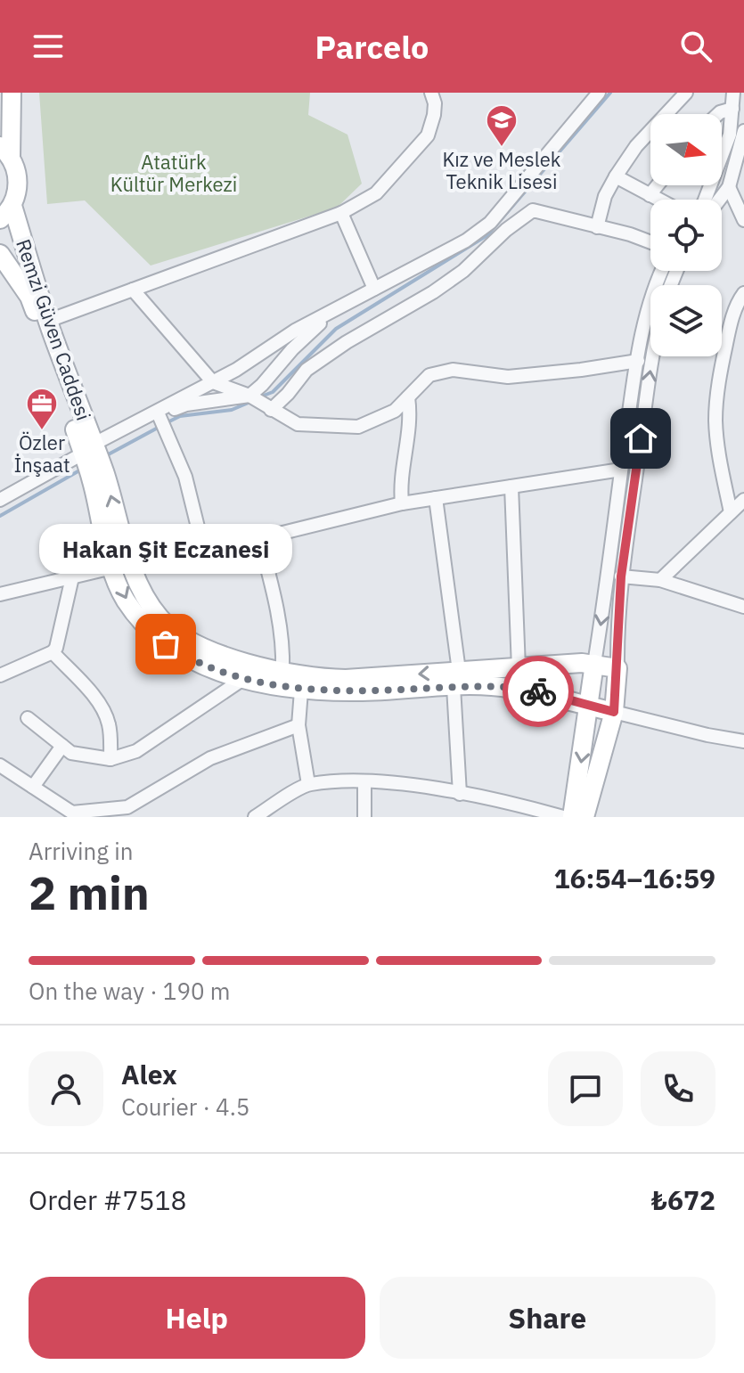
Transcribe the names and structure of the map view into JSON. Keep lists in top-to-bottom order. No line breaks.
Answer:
{"streets":{"main road":["Remzi Güven Caddesi"]},"parks":["Atatürk Kültür Merkezi"],"places":{"school or university":["Kız ve Meslek Teknik Lisesi"],"office":["Özler İnşaat"],"other":["Hakan Şit Eczanesi"]},"north":"right","page":{"header":"Parcelo","bubble":"Hakan Şit Eczanesi","heading":["2 min","Arriving in","16:54–16:59"],"panel":["Alex","Courier · 4.5","Order #7518","₺672"],"bar":"On the way · 190 m","buttons":["Help","Share"]}}
